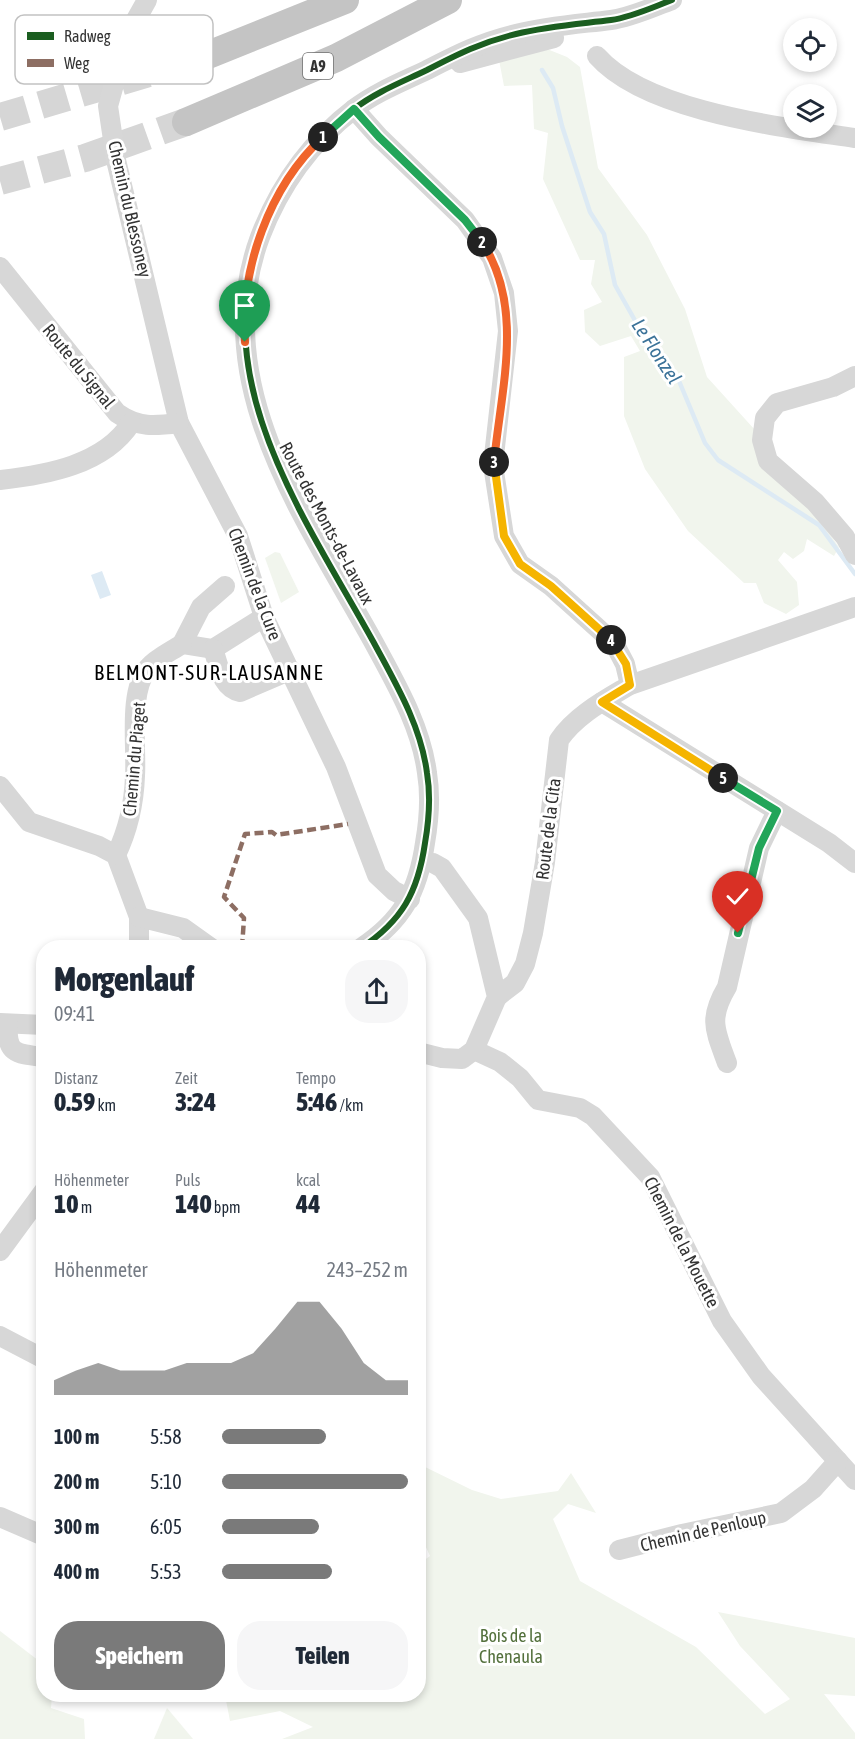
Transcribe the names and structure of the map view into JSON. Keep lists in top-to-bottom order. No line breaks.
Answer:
{"streets":{"highway":["A9"],"street":["Chemin du Blessoney","Route du Signal","Route des Monts-de-Lavaux","Chemin de la Cure","Chemin du Piaget","Route de la Cita","Chemin de la Mouette","Chemin de Penloup"]},"crossings":[["Chemin du Blessoney","Route du Signal"],["Chemin du Blessoney","Chemin de la Cure"],["Route du Signal","Chemin de la Cure"],["Route des Monts-de-Lavaux","Chemin de la Cure"],["Chemin de la Mouette","Chemin de Penloup"]],"districts":["BELMONT-SUR-LAUSANNE"],"water":["Le Flonzel"],"parks":["Bois de la Chenaula"],"legend":["Radweg","Weg"],"page":{"pins":["1","2","3","4","5"],"heading":["Morgenlauf","09:41"],"stats":[["Distanz","0.59 km"],["Zeit","3:24"],["Tempo","5:46 /km"],["Höhenmeter","10 m"],["Puls","140 bpm"],["kcal","44"]],"chart":["Höhenmeter","243–252 m"],"list":[{"name":"100 m","note":"5:58"},{"name":"200 m","note":"5:10"},{"name":"300 m","note":"6:05"},{"name":"400 m","note":"5:53"}],"buttons":["Speichern","Teilen"]}}
